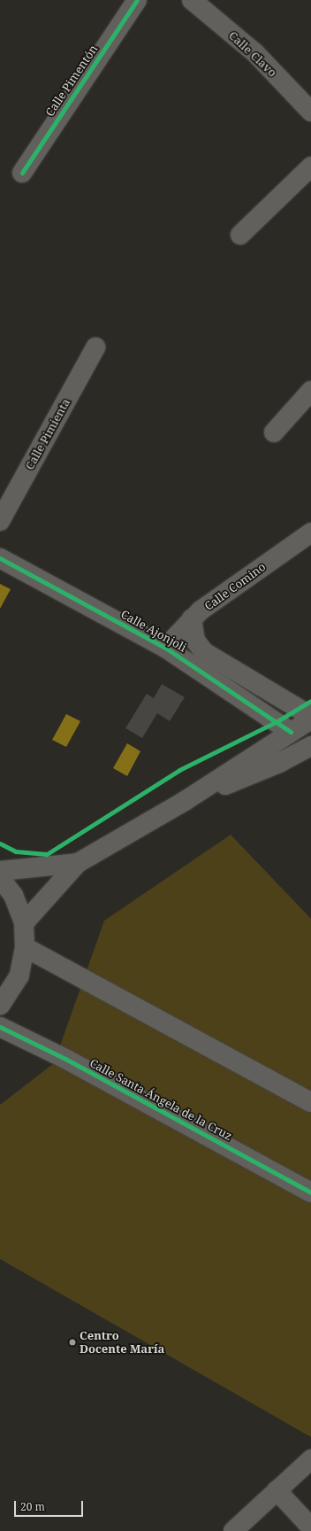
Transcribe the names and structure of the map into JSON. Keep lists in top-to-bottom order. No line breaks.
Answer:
{"streets":{"street":["Calle Clavo","Calle Pimentón","Calle Pimienta","Calle Comino","Calle Ajonjoli","Calle Santa Ángela de la Cruz"]},"crossings":[["Calle Comino","Calle Ajonjoli"]],"places":["Centro Docente María"],"scale_bar":"20 m"}
